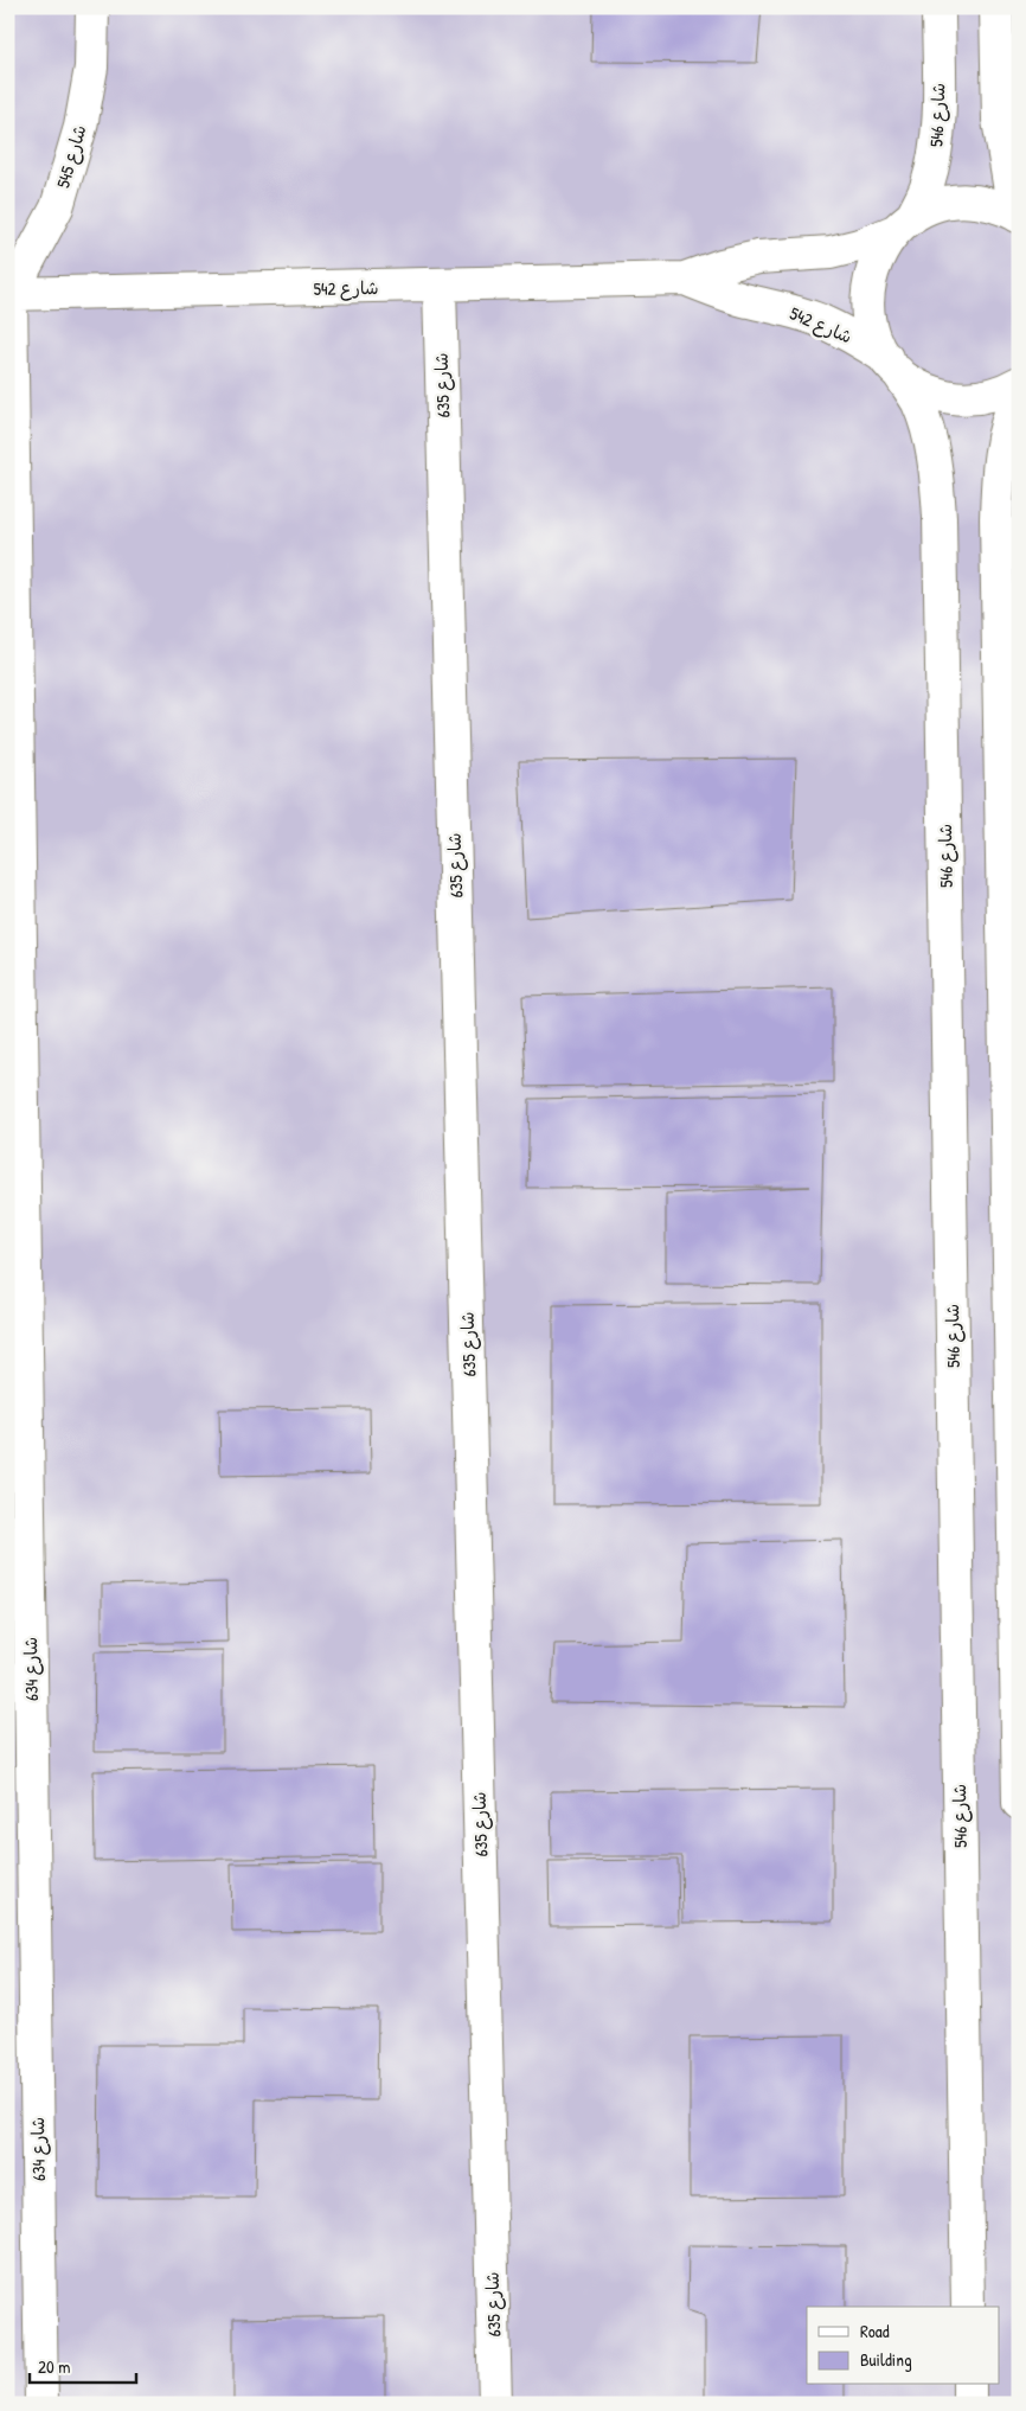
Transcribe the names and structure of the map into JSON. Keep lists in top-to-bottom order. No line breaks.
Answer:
{"streets":{"street":["شارع 546","شارع 545","شارع 542","شارع 635","شارع 634"]},"crossings":[["شارع 546","شارع 542"],["شارع 545","شارع 542"],["شارع 545","شارع 634"],["شارع 542","شارع 635"],["شارع 542","شارع 634"]],"legend":["Road","Building"],"scale_bar":"20 m"}
